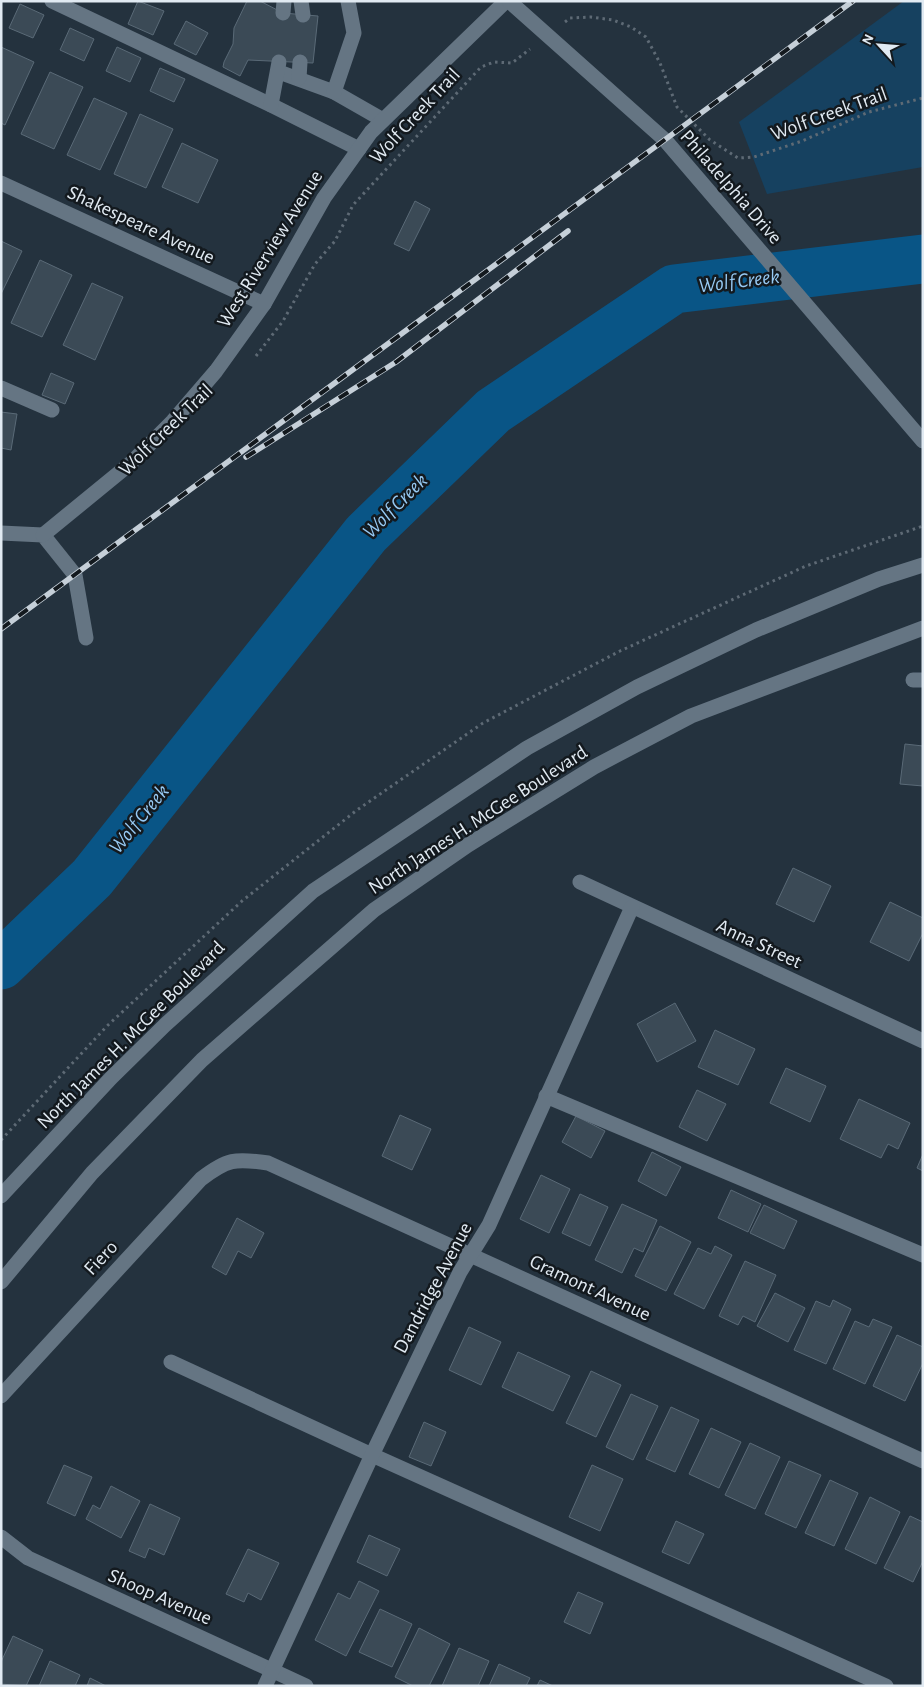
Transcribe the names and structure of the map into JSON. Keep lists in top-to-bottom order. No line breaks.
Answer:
{"streets":{"street":["Philadelphia Drive","Shakespeare Avenue","West Riverview Avenue","North James H. McGee Boulevard","Anna Street","Fiero","Dandridge Avenue","Gramont Avenue","Shoop Avenue"],"path":["Wolf Creek Trail"]},"crossings":[["Wolf Creek Trail","Philadelphia Drive"],["Philadelphia Drive","West Riverview Avenue"],["Shakespeare Avenue","West Riverview Avenue"],["Anna Street","Dandridge Avenue"],["Fiero","Gramont Avenue"],["Dandridge Avenue","Gramont Avenue"],["Dandridge Avenue","Shoop Avenue"]],"water":["Wolf Creek"],"north":"top left"}
